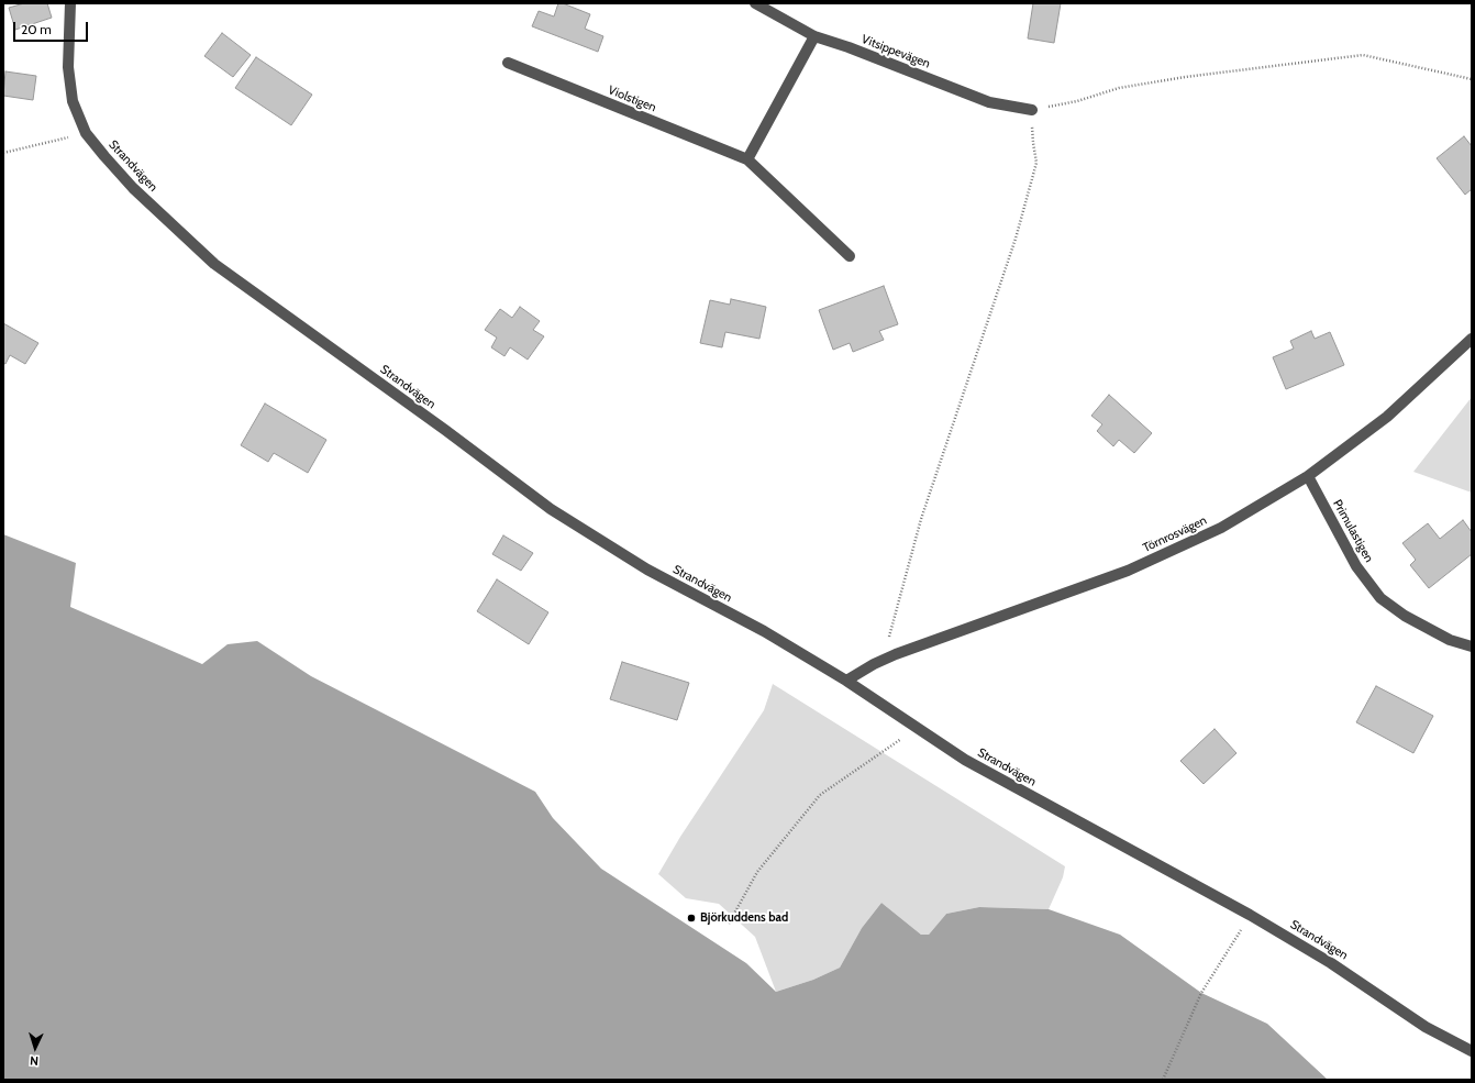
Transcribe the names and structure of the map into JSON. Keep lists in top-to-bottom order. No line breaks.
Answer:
{"streets":{"street":["Vitsippevägen","Violstigen","Strandvägen","Primulastigen","Törnrosvägen"]},"crossings":[["Strandvägen","Törnrosvägen"],["Primulastigen","Törnrosvägen"]],"places":["Björkuddens bad"],"scale_bar":"20 m","north":"bottom"}
